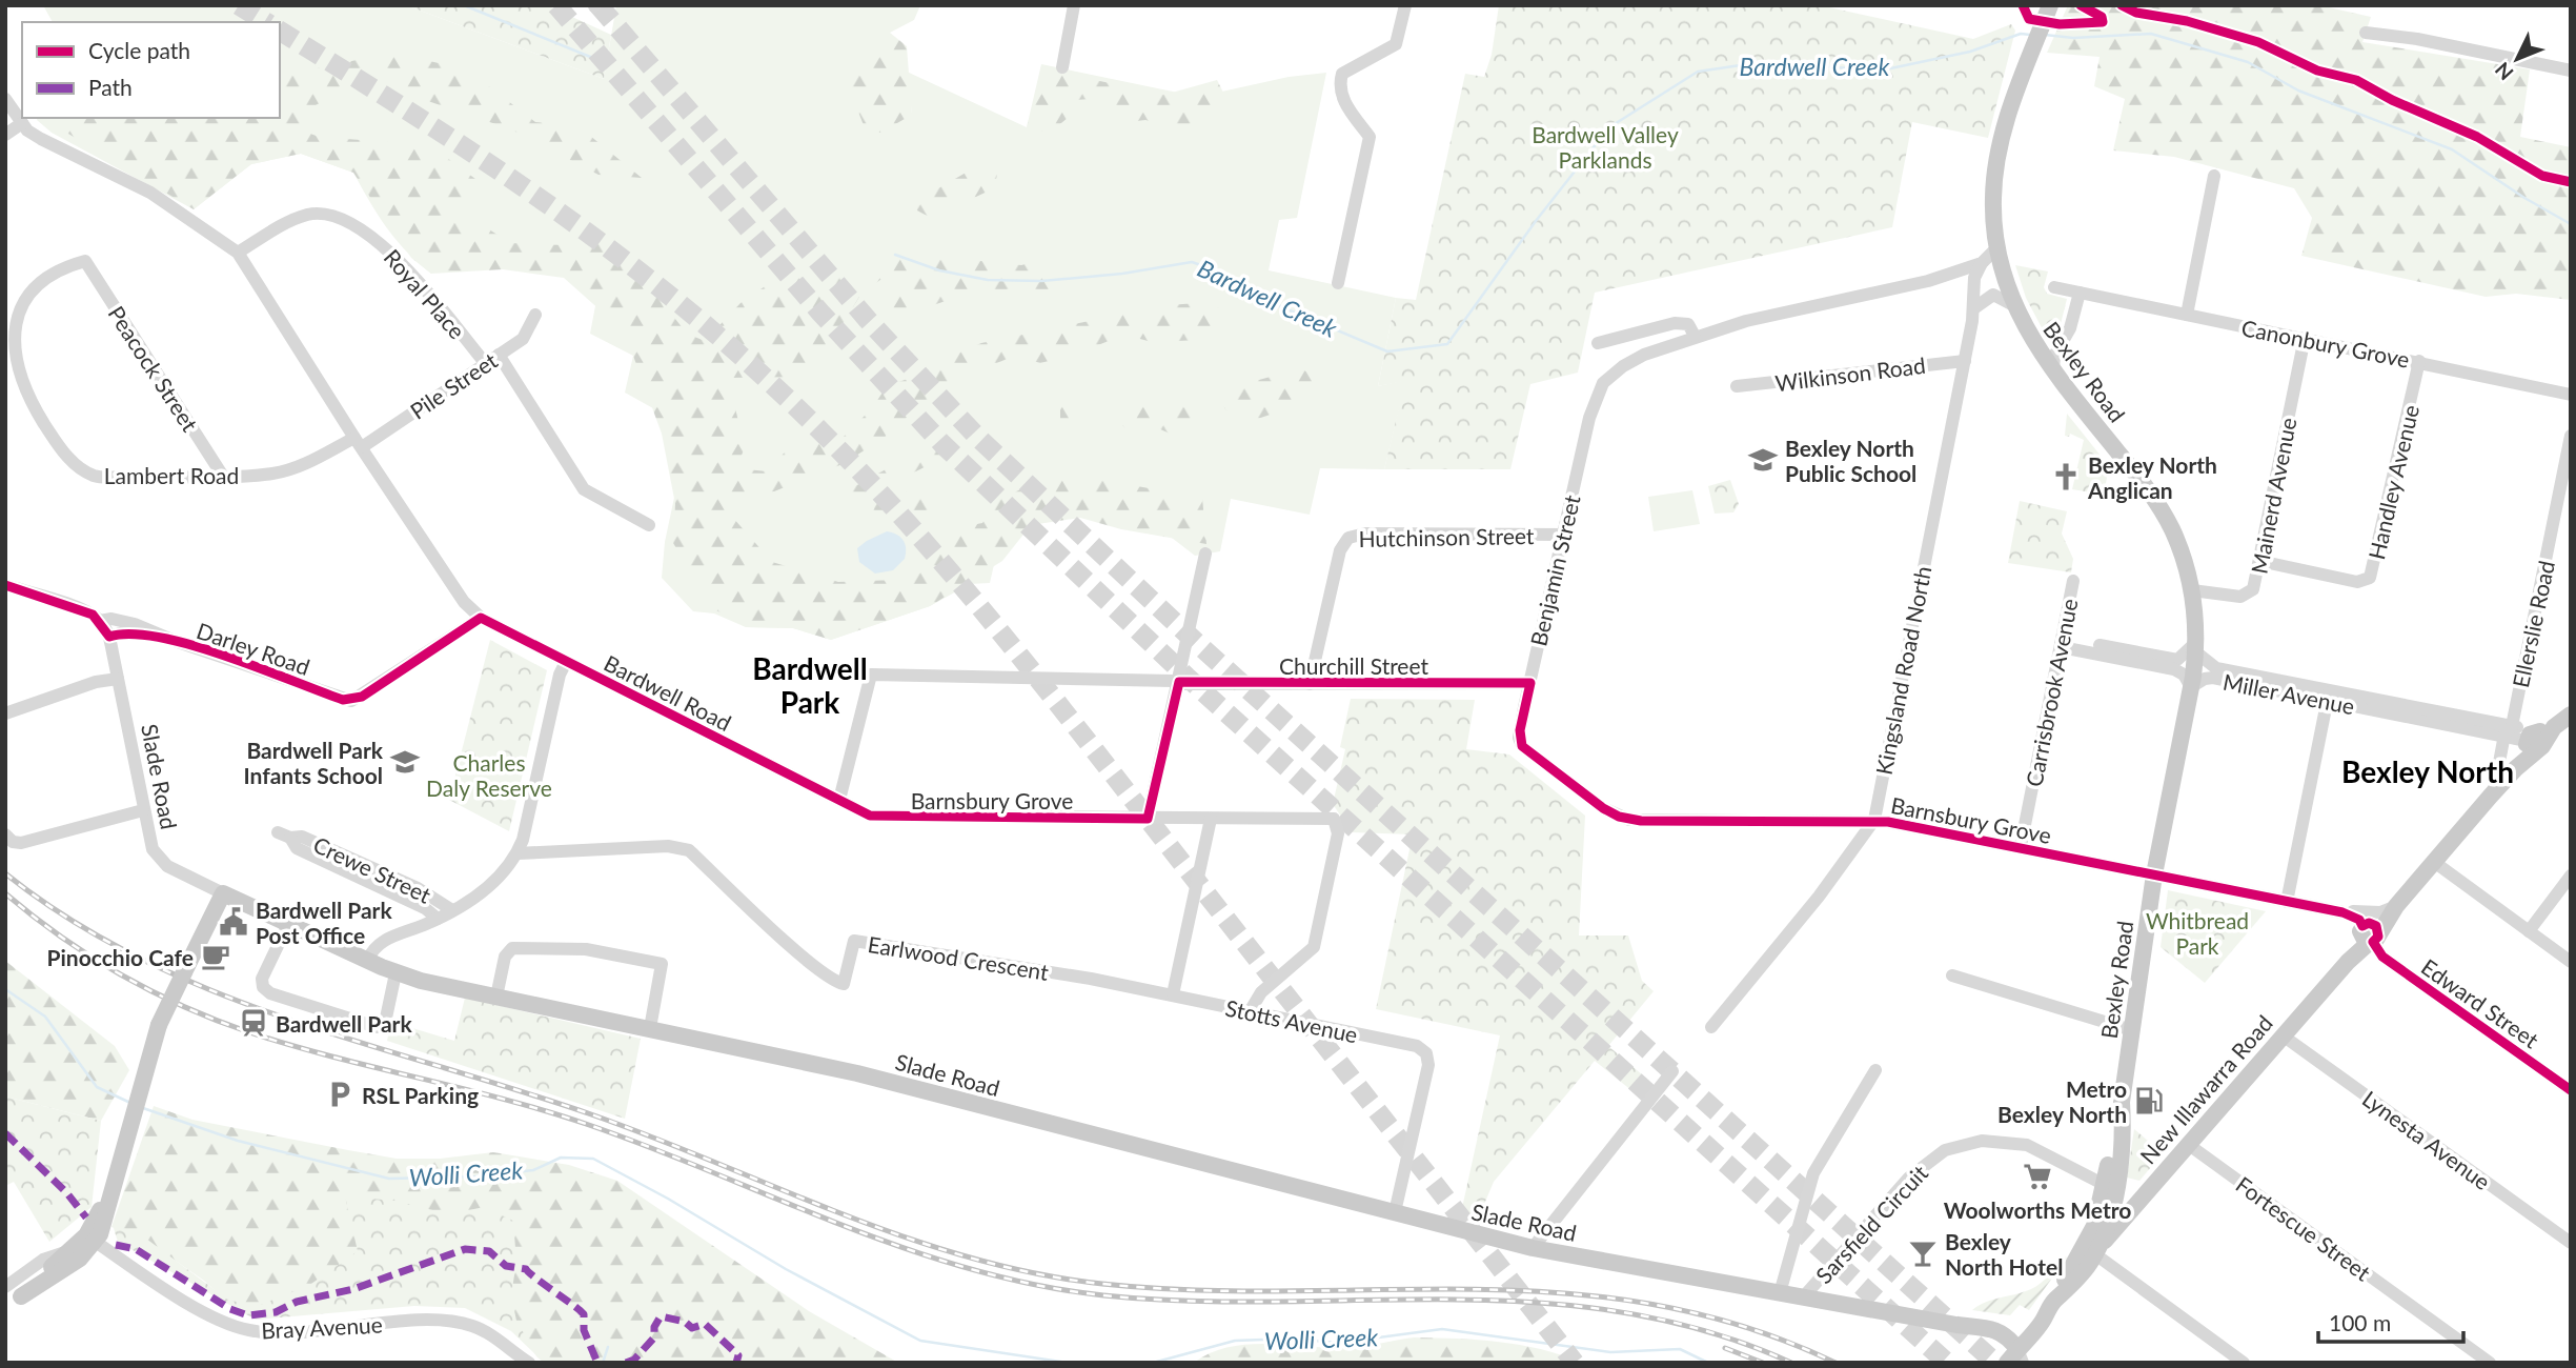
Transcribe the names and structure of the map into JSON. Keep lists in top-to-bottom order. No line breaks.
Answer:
{"streets":{"main road":["Bexley Road","Slade Road","New Illawarra Road"],"street":["Royal Place","Canonbury Grove","Peacock Street","Wilkinson Road","Pile Street","Lambert Road","Handley Avenue","Mainerd Avenue","Hutchinson Street","Benjamin Street","Ellerslie Road","Darley Road","Churchill Street","Kingsland Road North","Bardwell Road","Carrisbrook Avenue","Miller Avenue","Barnsbury Grove","Crewe Street","Earlwood Crescent","Edward Street","Stotts Avenue","Lynesta Avenue","Sarsfield Circuit","Fortescue Street","Bray Avenue"]},"crossings":[["Royal Place","Pile Street"],["Royal Place","Bardwell Road"],["Canonbury Grove","Handley Avenue"],["Canonbury Grove","Mainerd Avenue"],["Peacock Street","Lambert Road"],["Bexley Road","Mainerd Avenue"],["Bexley Road","Miller Avenue"],["Bexley Road","Slade Road"],["Bexley Road","Barnsbury Grove"],["Bexley Road","New Illawarra Road"],["Bexley Road","Sarsfield Circuit"],["Wilkinson Road","Kingsland Road North"],["Pile Street","Lambert Road"],["Pile Street","Bardwell Road"],["Lambert Road","Bardwell Road"],["Handley Avenue","Mainerd Avenue"],["Hutchinson Street","Benjamin Street"],["Hutchinson Street","Churchill Street"],["Benjamin Street","Churchill Street"],["Benjamin Street","Barnsbury Grove"],["Ellerslie Road","Miller Avenue"],["Ellerslie Road","New Illawarra Road"],["Darley Road","Bardwell Road"],["Darley Road","Slade Road"],["Churchill Street","Bardwell Road"],["Churchill Street","Barnsbury Grove"],["Kingsland Road North","Barnsbury Grove"],["Bardwell Road","Barnsbury Grove"],["Carrisbrook Avenue","Miller Avenue"],["Carrisbrook Avenue","Barnsbury Grove"],["Miller Avenue","New Illawarra Road"],["Slade Road","Stotts Avenue"],["Slade Road","Sarsfield Circuit"],["Barnsbury Grove","Edward Street"],["Barnsbury Grove","Stotts Avenue"],["Barnsbury Grove","New Illawarra Road"],["Earlwood Crescent","Stotts Avenue"],["Edward Street","New Illawarra Road"],["New Illawarra Road","Lynesta Avenue"],["New Illawarra Road","Fortescue Street"]],"districts":["Bardwell Park","Bexley North"],"water":["Bardwell Creek","Wolli Creek"],"parks":["Bardwell Valley Parklands","Charles Daly Reserve","Whitbread Park"],"places":{"school or university":["Bexley North Public School","Bardwell Park Infants School"],"church":["Bexley North Anglican"],"public building":["Bardwell Park Post Office"],"cafe":["Pinocchio Cafe"],"station":["Bardwell Park"],"parking":["RSL Parking"],"fuel station":["Metro Bexley North"],"supermarket":["Woolworths Metro"],"bar":["Bexley North Hotel"]},"legend":["Cycle path","Path"],"scale_bar":"100 m","north":"bottom left"}
